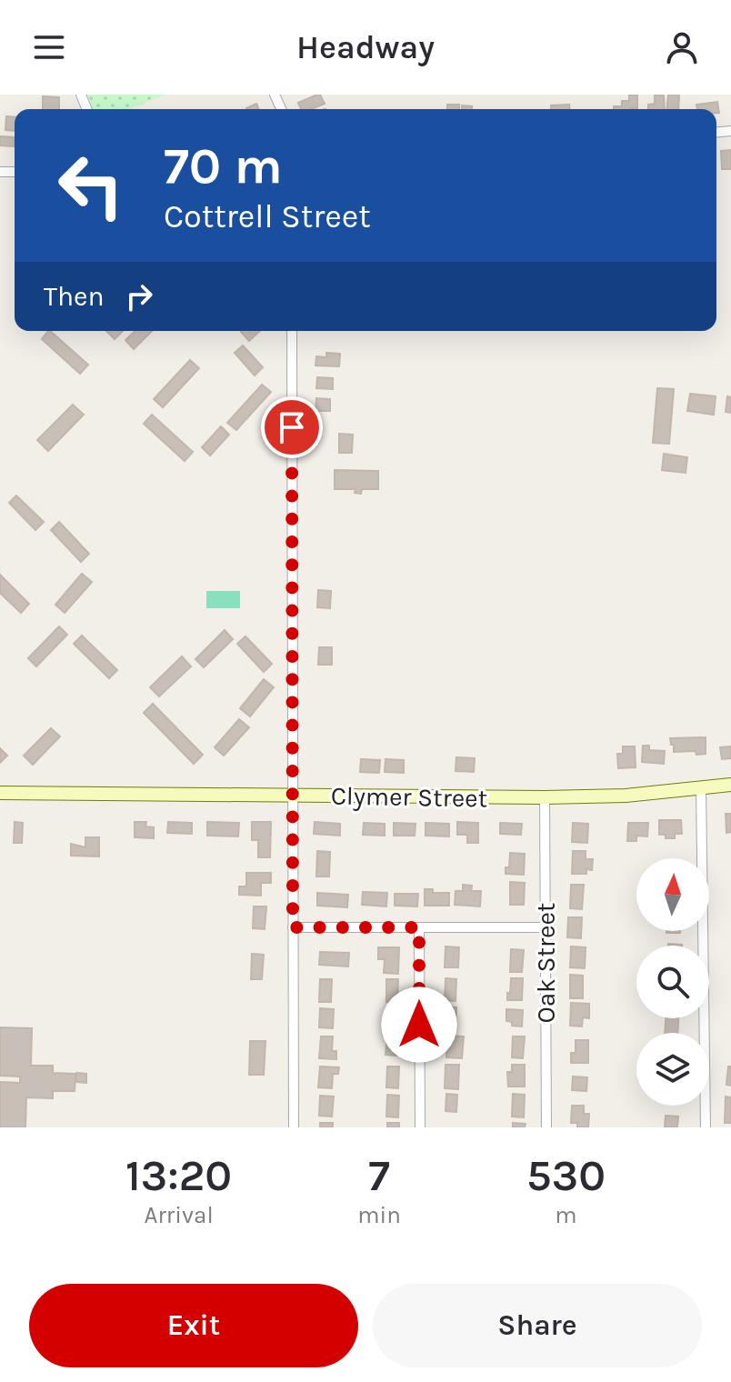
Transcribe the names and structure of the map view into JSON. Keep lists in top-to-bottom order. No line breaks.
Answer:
{"streets":{"street":["Clymer Street","Oak Street"]},"crossings":[["Clymer Street","Oak Street"]],"north":"top","page":{"header":"Headway","turn":["70 m","Cottrell Street"],"then":"Then","eta":["13:20","Arrival","7","min","530","m"],"buttons":["Exit","Share"]}}
